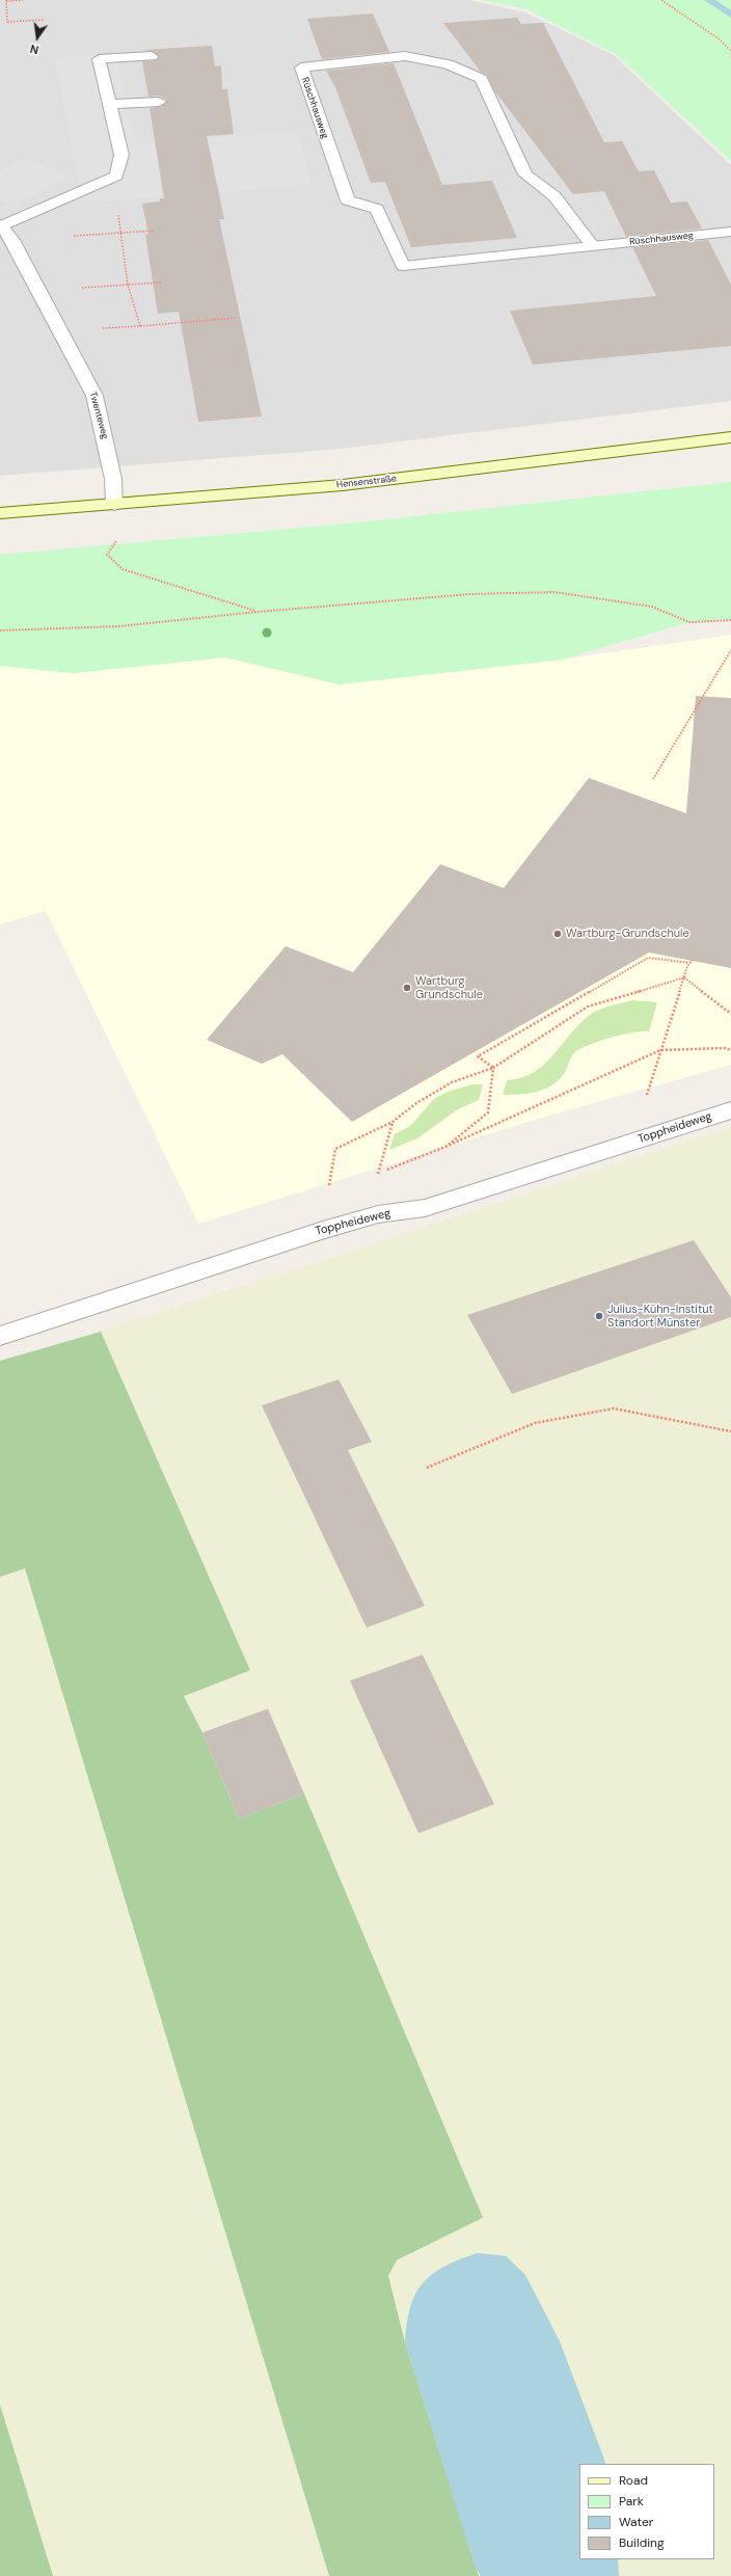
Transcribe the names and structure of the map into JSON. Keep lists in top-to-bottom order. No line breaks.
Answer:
{"streets":{"main road":["Hensenstraße"],"street":["Rüschhausweg","Twenteweg","Toppheideweg"]},"crossings":[["Twenteweg","Hensenstraße"]],"places":["Wartburg-Grundschule","Wartburg Grundschule","Julius-Kühn-Institut Standort Münster"],"legend":["Road","Park","Water","Building"],"north":"bottom"}
